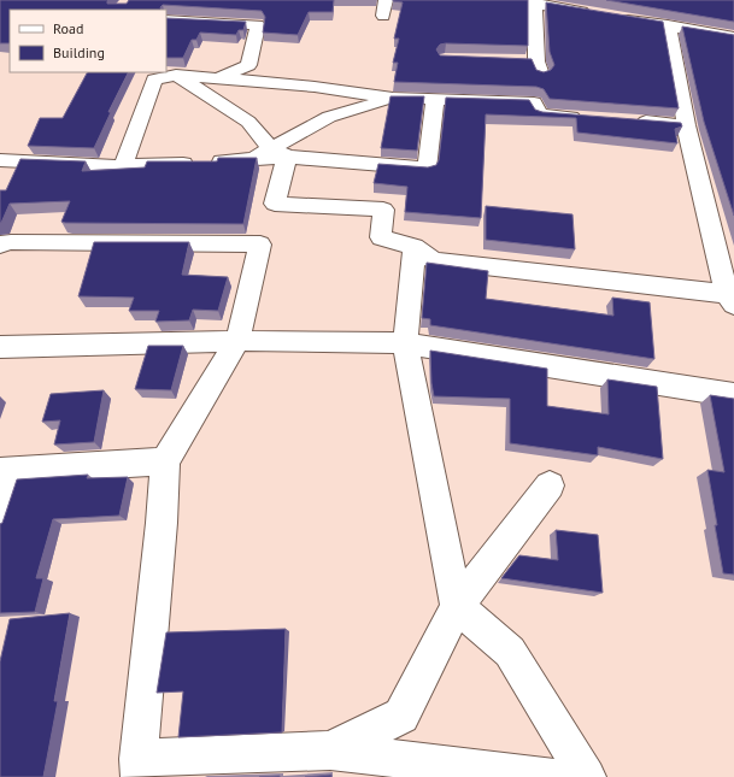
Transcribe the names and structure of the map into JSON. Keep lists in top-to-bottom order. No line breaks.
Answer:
{"legend":["Road","Building"]}
